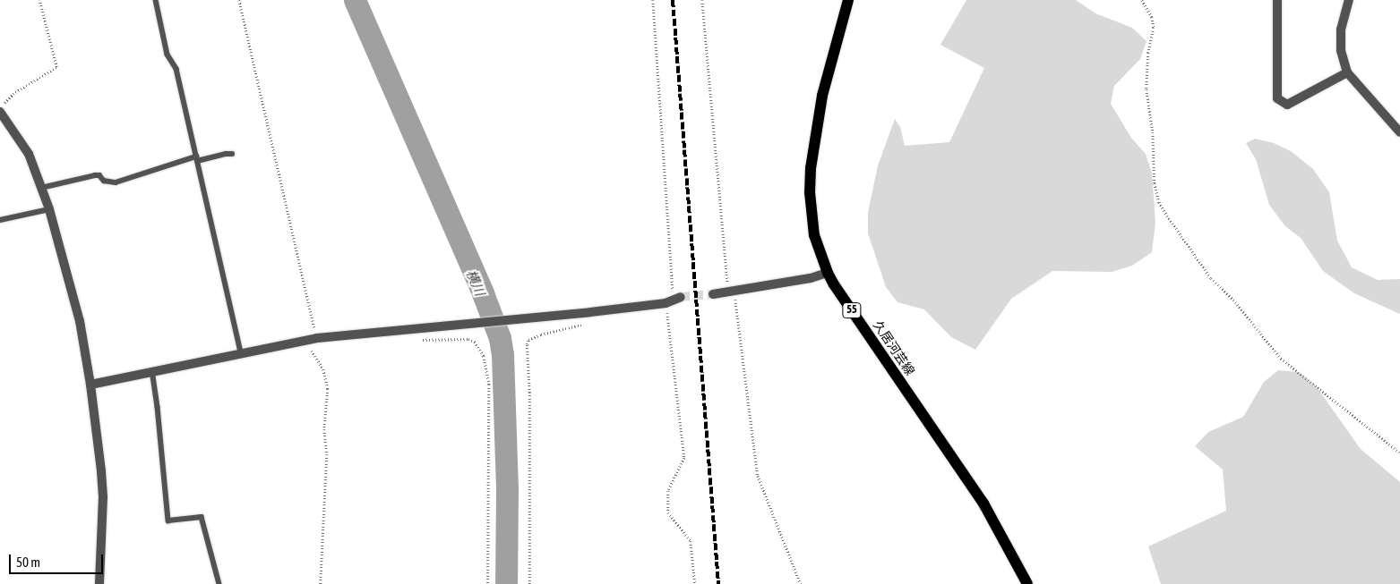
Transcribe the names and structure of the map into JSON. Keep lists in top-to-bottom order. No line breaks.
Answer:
{"streets":{"main road":["55","久居河芸線"]},"water":["横川"],"scale_bar":"50 m"}
